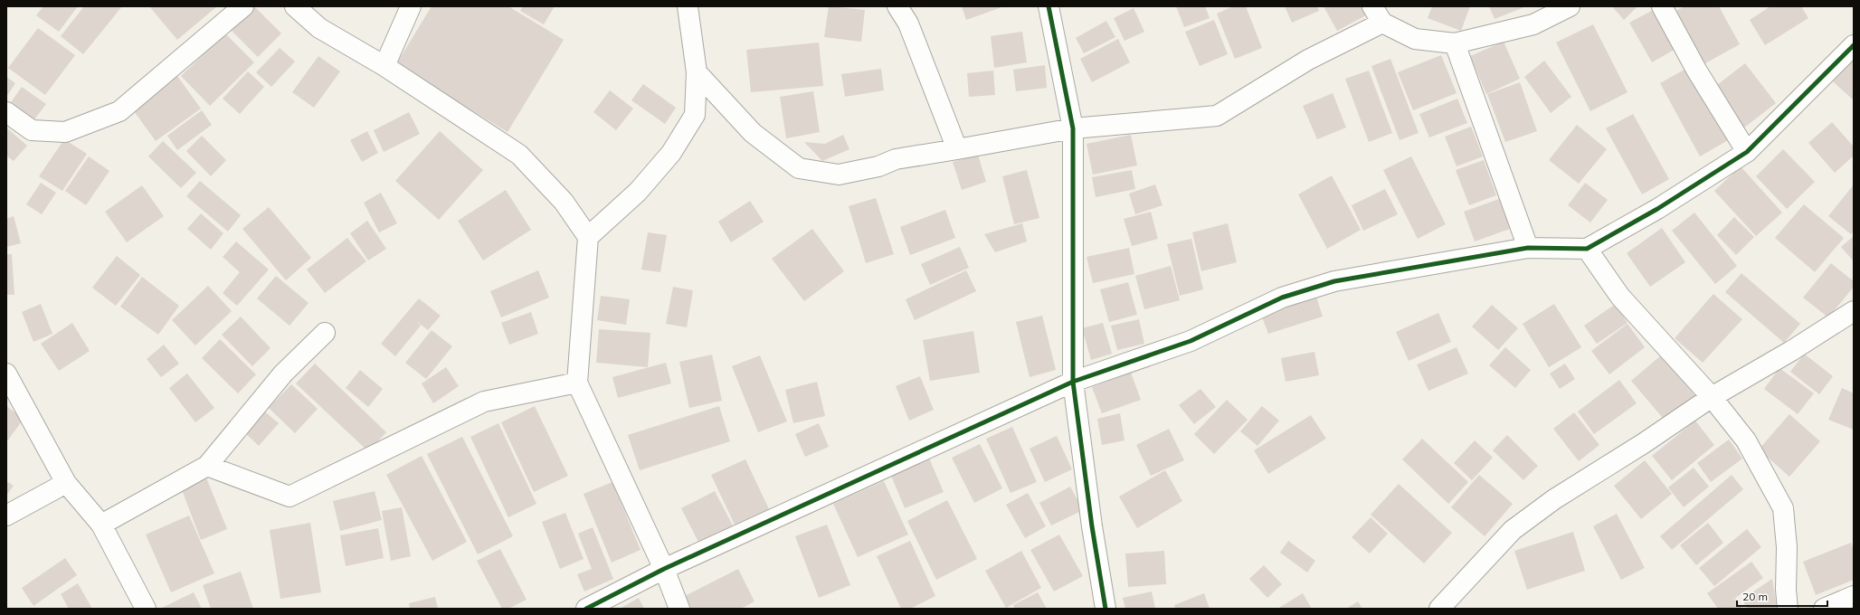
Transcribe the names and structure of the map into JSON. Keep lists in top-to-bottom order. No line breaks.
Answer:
{"scale_bar":"20 m"}
